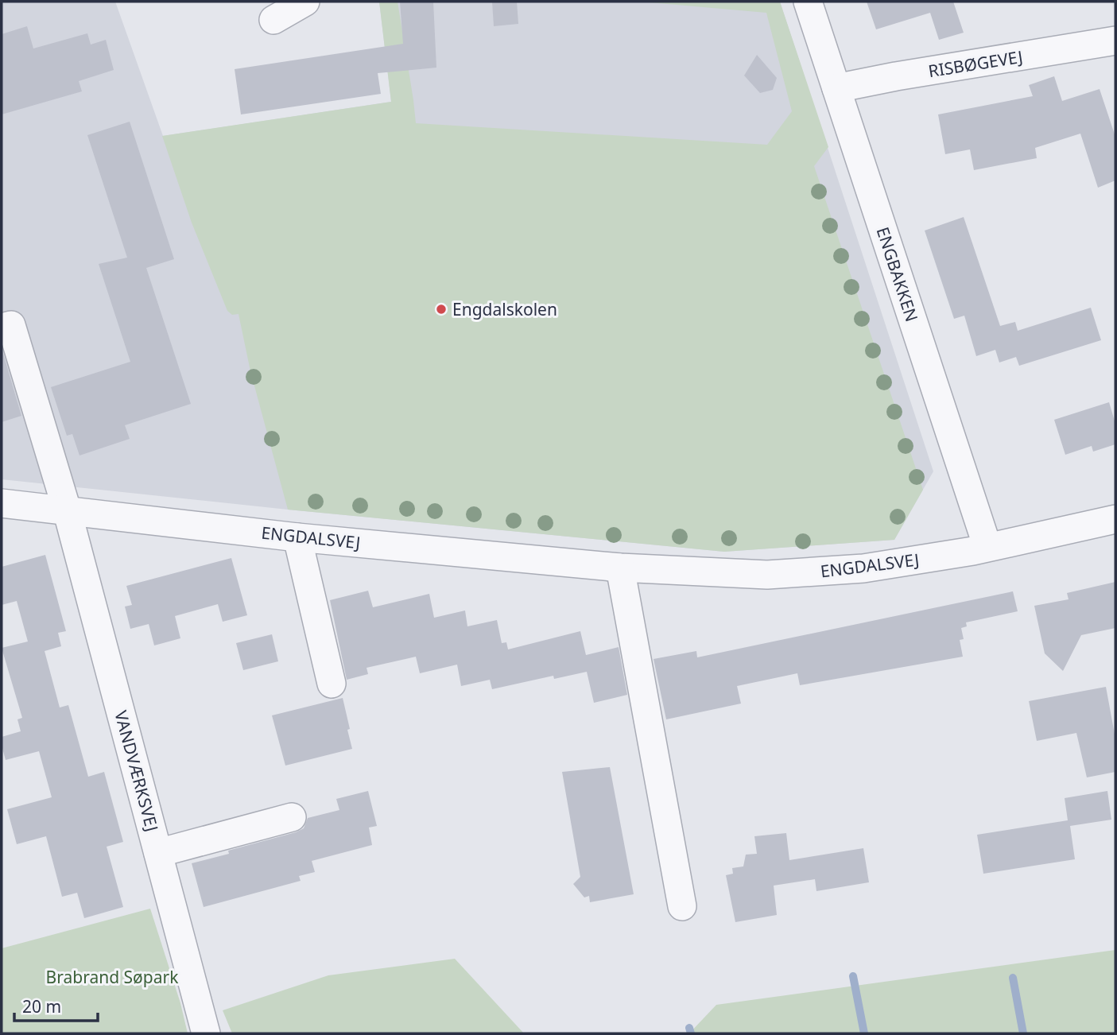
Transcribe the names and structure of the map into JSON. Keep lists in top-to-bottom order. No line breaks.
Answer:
{"streets":{"street":["RISBØGEVEJ","ENGBAKKEN","ENGDALSVEJ","VANDVÆRKSVEJ"]},"crossings":[["RISBØGEVEJ","ENGBAKKEN"],["ENGBAKKEN","ENGDALSVEJ"],["ENGDALSVEJ","VANDVÆRKSVEJ"]],"parks":["Brabrand Søpark"],"places":["Engdalskolen"],"scale_bar":"20 m"}
